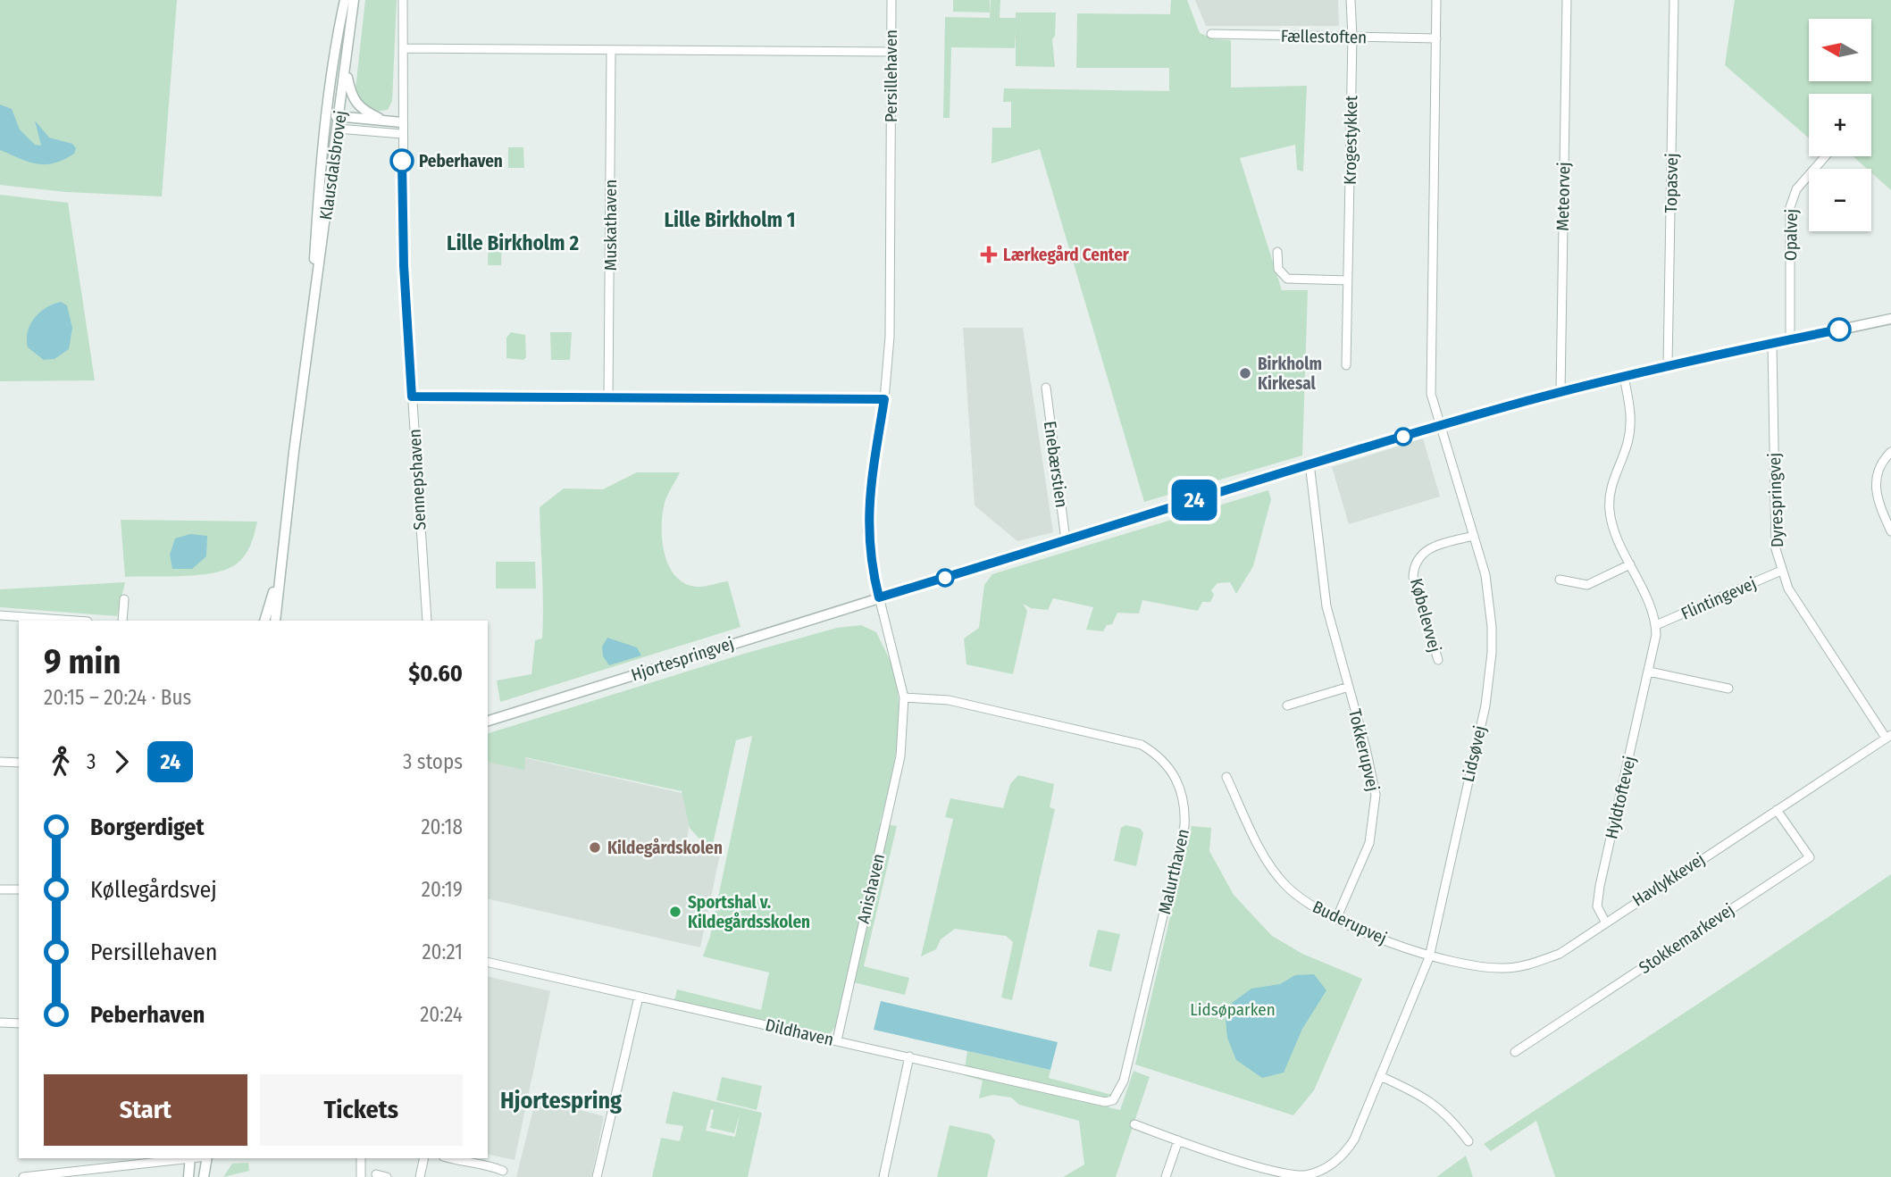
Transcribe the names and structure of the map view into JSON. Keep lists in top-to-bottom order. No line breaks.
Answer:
{"streets":{"street":["Fællestoften","Persillehaven","Krogestykket","Klausdalsbrovej","Topasvej","Meteorvej","Muskathaven","Opalvej","Enebærstien","Sennepshaven","Dyrespringvej","Flintingevej","Købelevvej","Hjortespringvej","Tokkerupvej","Lidsøvej","Hyldtoftevej","Malurthaven","Havlykkevej","Anishaven","Buderupvej","Stokkemarkevej","Dildhaven"]},"crossings":[["Fællestoften","Krogestykket"],["Fællestoften","Lidsøvej"],["Persillehaven","Hjortespringvej"],["Topasvej","Hjortespringvej"],["Meteorvej","Hjortespringvej"],["Opalvej","Hjortespringvej"],["Enebærstien","Hjortespringvej"],["Dyrespringvej","Flintingevej"],["Dyrespringvej","Hjortespringvej"],["Dyrespringvej","Havlykkevej"],["Flintingevej","Hyldtoftevej"],["Købelevvej","Lidsøvej"],["Hjortespringvej","Tokkerupvej"],["Hjortespringvej","Lidsøvej"],["Tokkerupvej","Buderupvej"],["Lidsøvej","Havlykkevej"],["Lidsøvej","Buderupvej"],["Hyldtoftevej","Havlykkevej"],["Malurthaven","Anishaven"],["Malurthaven","Dildhaven"],["Havlykkevej","Buderupvej"],["Havlykkevej","Stokkemarkevej"],["Anishaven","Dildhaven"]],"districts":["Lille Birkholm 1","Lille Birkholm 2","Hjortespring"],"parks":["Lidsøparken"],"places":{"other":["Peberhaven","Birkholm Kirkesal","Kildegårdskolen","Sportshal v. Kildegårdsskolen"],"health":["Lærkegård Center"]},"lines":["bus line 24"],"north":"left","page":{"on_map":"24","map_buttons":["+","−"],"heading":["9 min","20:15 – 20:24 · Bus","$0.60"],"legs":["3","24","3 stops"],"list":[{"name":"Borgerdiget","value":"20:18"},{"name":"Køllegårdsvej","value":"20:19"},{"name":"Persillehaven","value":"20:21"},{"name":"Peberhaven","value":"20:24"}],"buttons":["Start","Tickets"]}}
